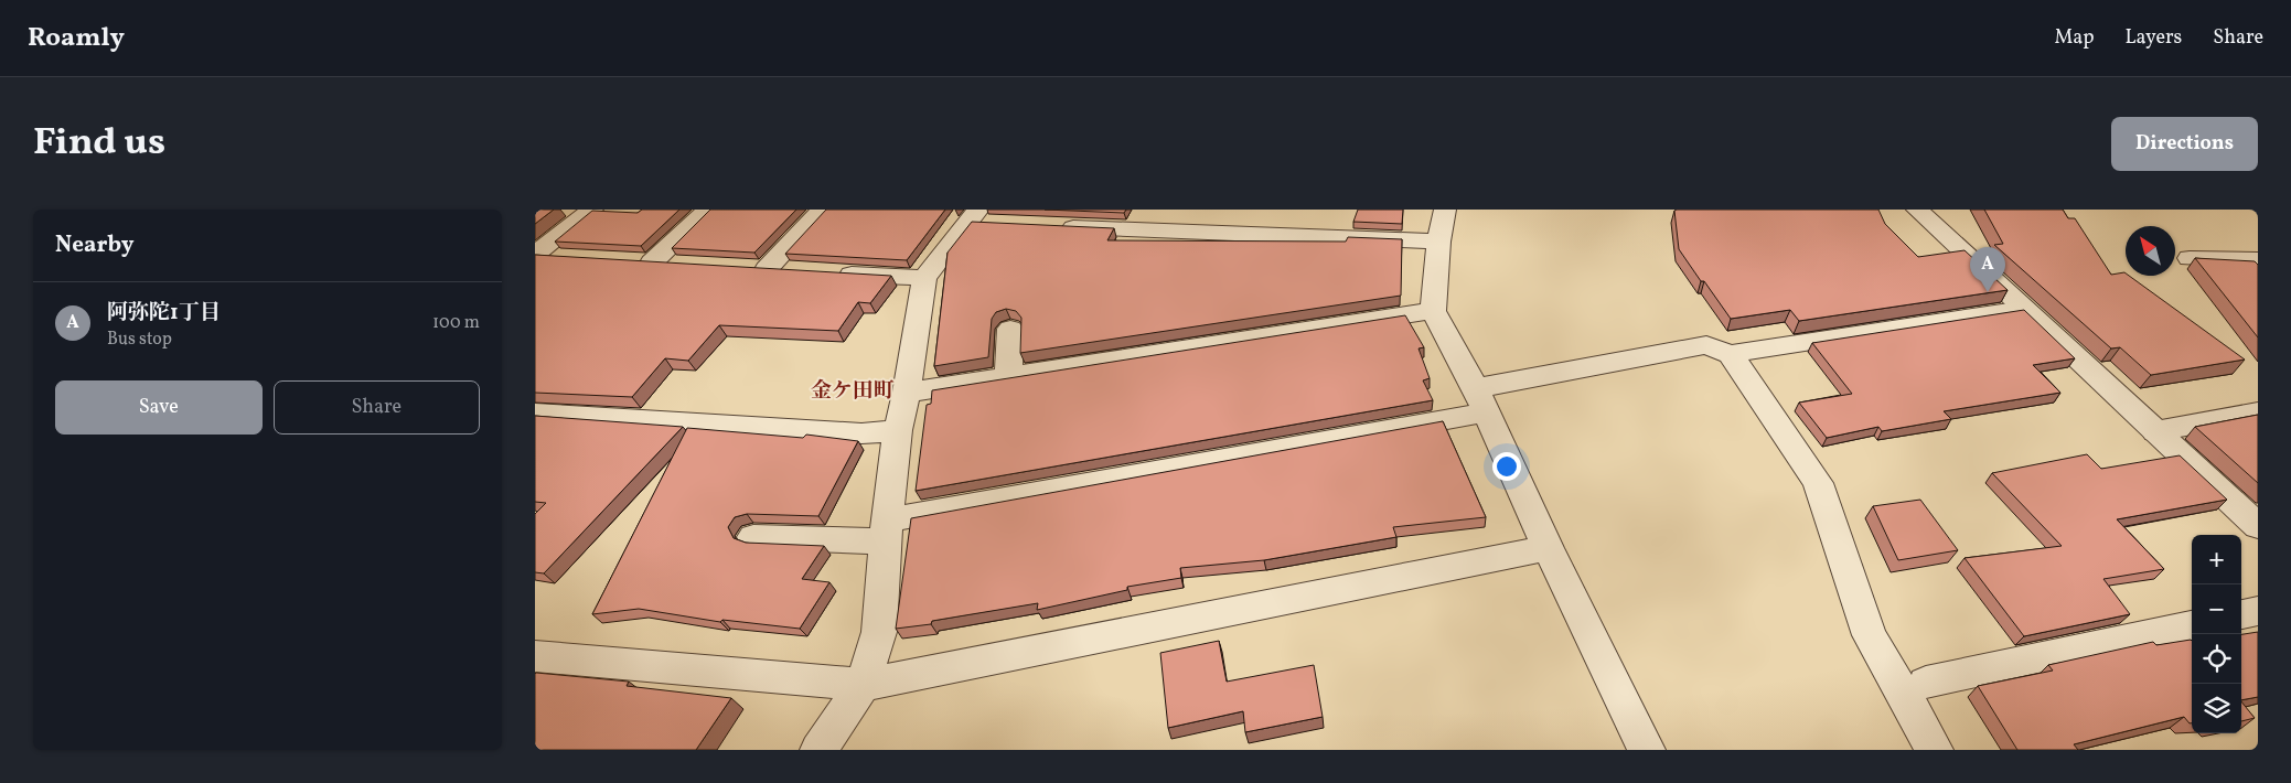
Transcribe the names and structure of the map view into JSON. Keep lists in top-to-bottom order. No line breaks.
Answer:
{"districts":["金ケ田町"],"north":"top left","page":{"header":"Roamly","nav":["Map","Layers","Share"],"title":"Find us","buttons":["Directions",["Save","Share"]],"heading":"Nearby","pins":"A","list":[{"mark":"A","name":"阿弥陀1丁目","note":"Bus stop","value":"100 m"}],"map_buttons":["+","−"]}}
